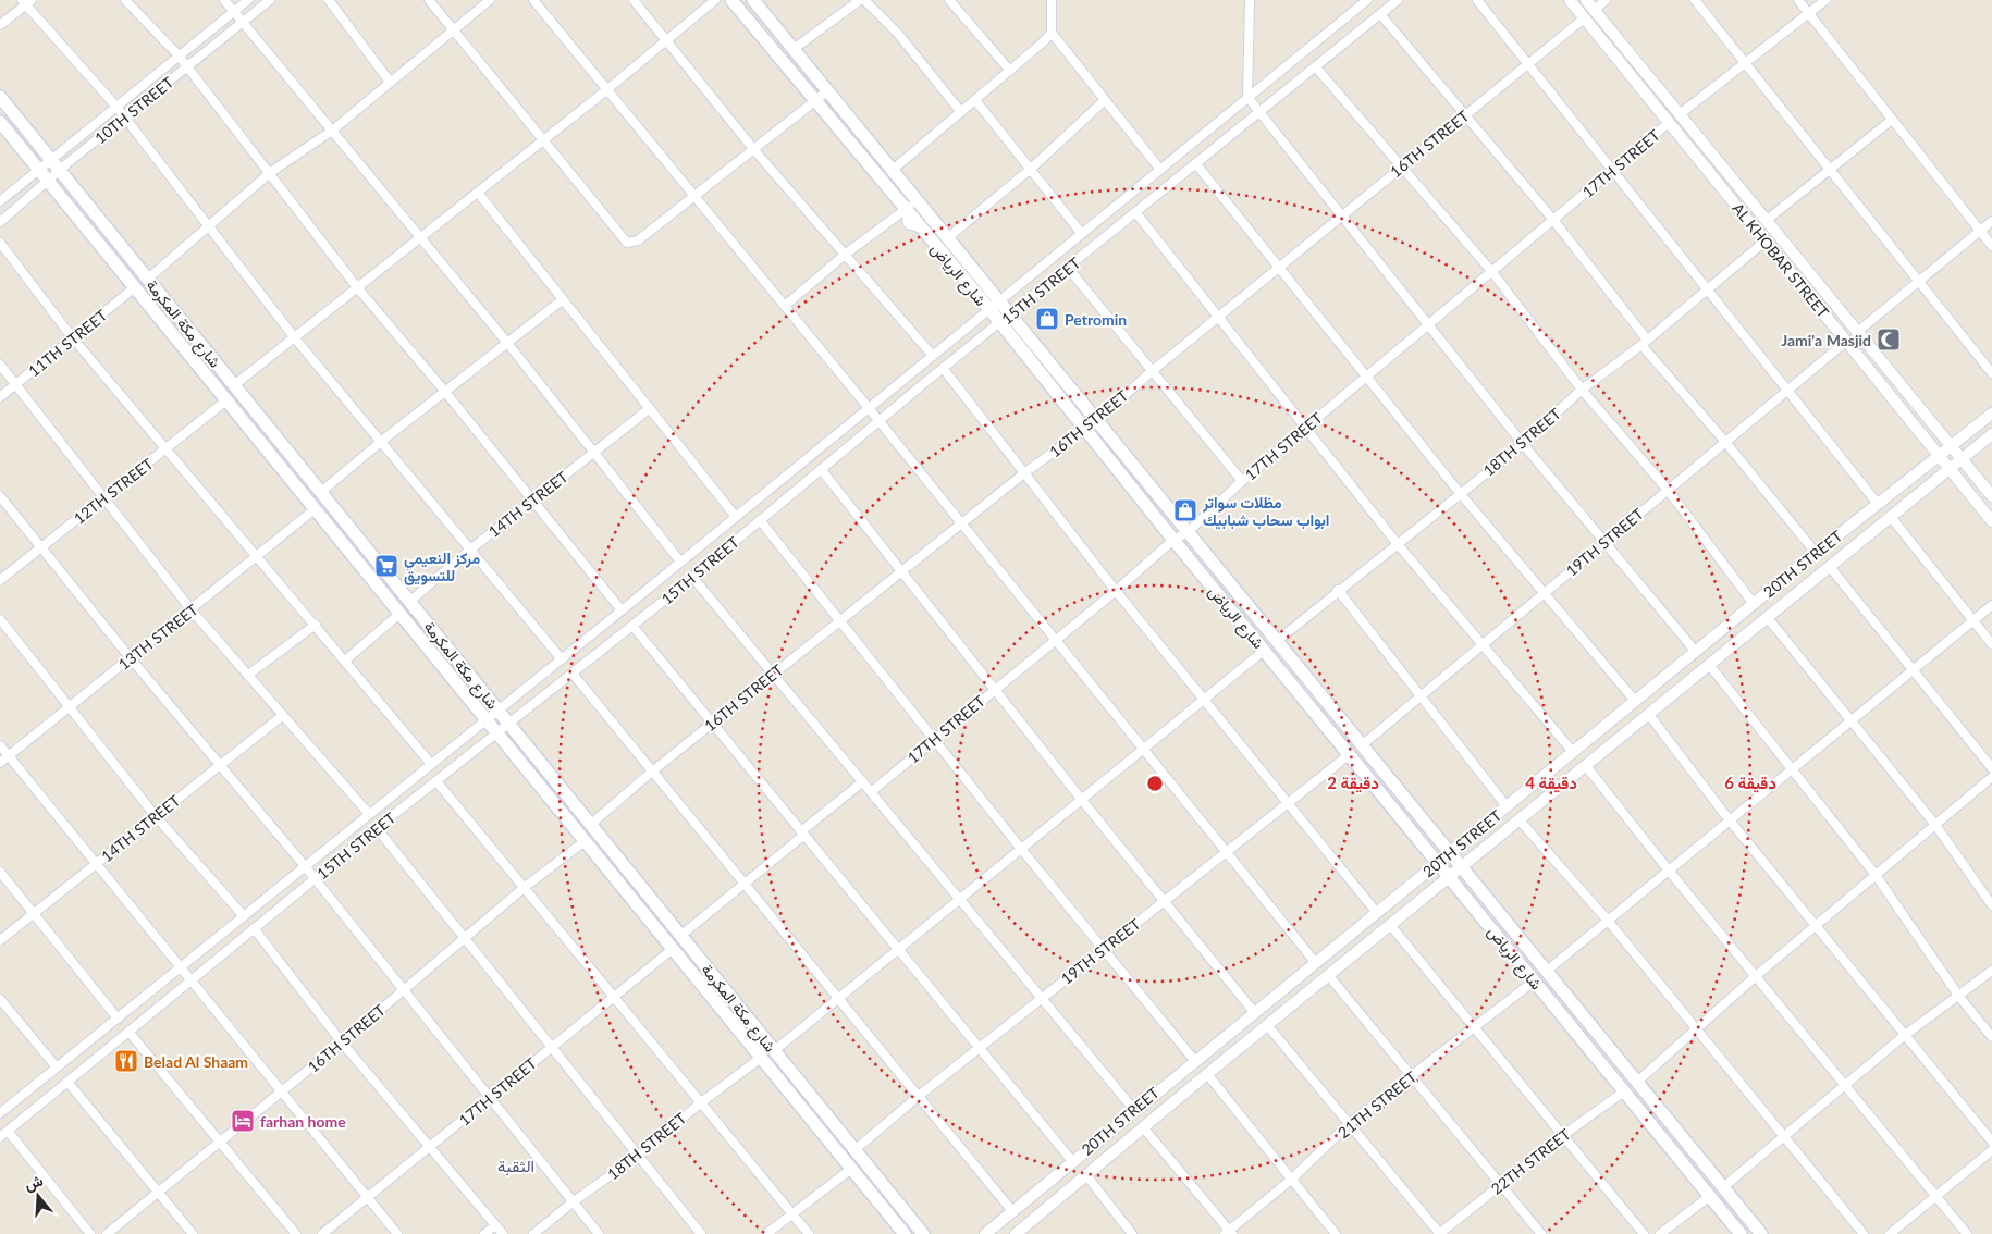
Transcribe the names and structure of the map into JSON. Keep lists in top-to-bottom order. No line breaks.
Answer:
{"streets":{"main road":["شارع الرياض","شارع مكة المكرمة"],"street":["10TH STREET","16TH STREET","17TH STREET","AL KHOBAR STREET","15TH STREET","11TH STREET","18TH STREET","12TH STREET","14TH STREET","19TH STREET","20TH STREET","13TH STREET","21TH STREET","22TH STREET"]},"crossings":[["10TH STREET","شارع مكة المكرمة"],["16TH STREET","AL KHOBAR STREET"],["16TH STREET","شارع الرياض"],["16TH STREET","شارع مكة المكرمة"],["17TH STREET","AL KHOBAR STREET"],["17TH STREET","شارع الرياض"],["17TH STREET","شارع مكة المكرمة"],["AL KHOBAR STREET","18TH STREET"],["AL KHOBAR STREET","19TH STREET"],["AL KHOBAR STREET","20TH STREET"],["شارع الرياض","15TH STREET"],["شارع الرياض","18TH STREET"],["شارع الرياض","19TH STREET"],["شارع الرياض","20TH STREET"],["شارع الرياض","21TH STREET"],["شارع الرياض","22TH STREET"],["15TH STREET","شارع مكة المكرمة"],["شارع مكة المكرمة","11TH STREET"],["شارع مكة المكرمة","18TH STREET"],["شارع مكة المكرمة","12TH STREET"],["شارع مكة المكرمة","14TH STREET"],["شارع مكة المكرمة","19TH STREET"],["شارع مكة المكرمة","13TH STREET"]],"districts":["الثقبة"],"places":{"shop":["Petromin","مظلات سواتر ابواب سحاب شبابيك"],"mosque":["Jami'a Masjid"],"supermarket":["مركز النعيمي للتسويق"],"restaurant":["Belad Al Shaam"],"hotel":["farhan home"]},"north":"top","rings":["2 دقيقة","4 دقيقة","6 دقيقة"]}
